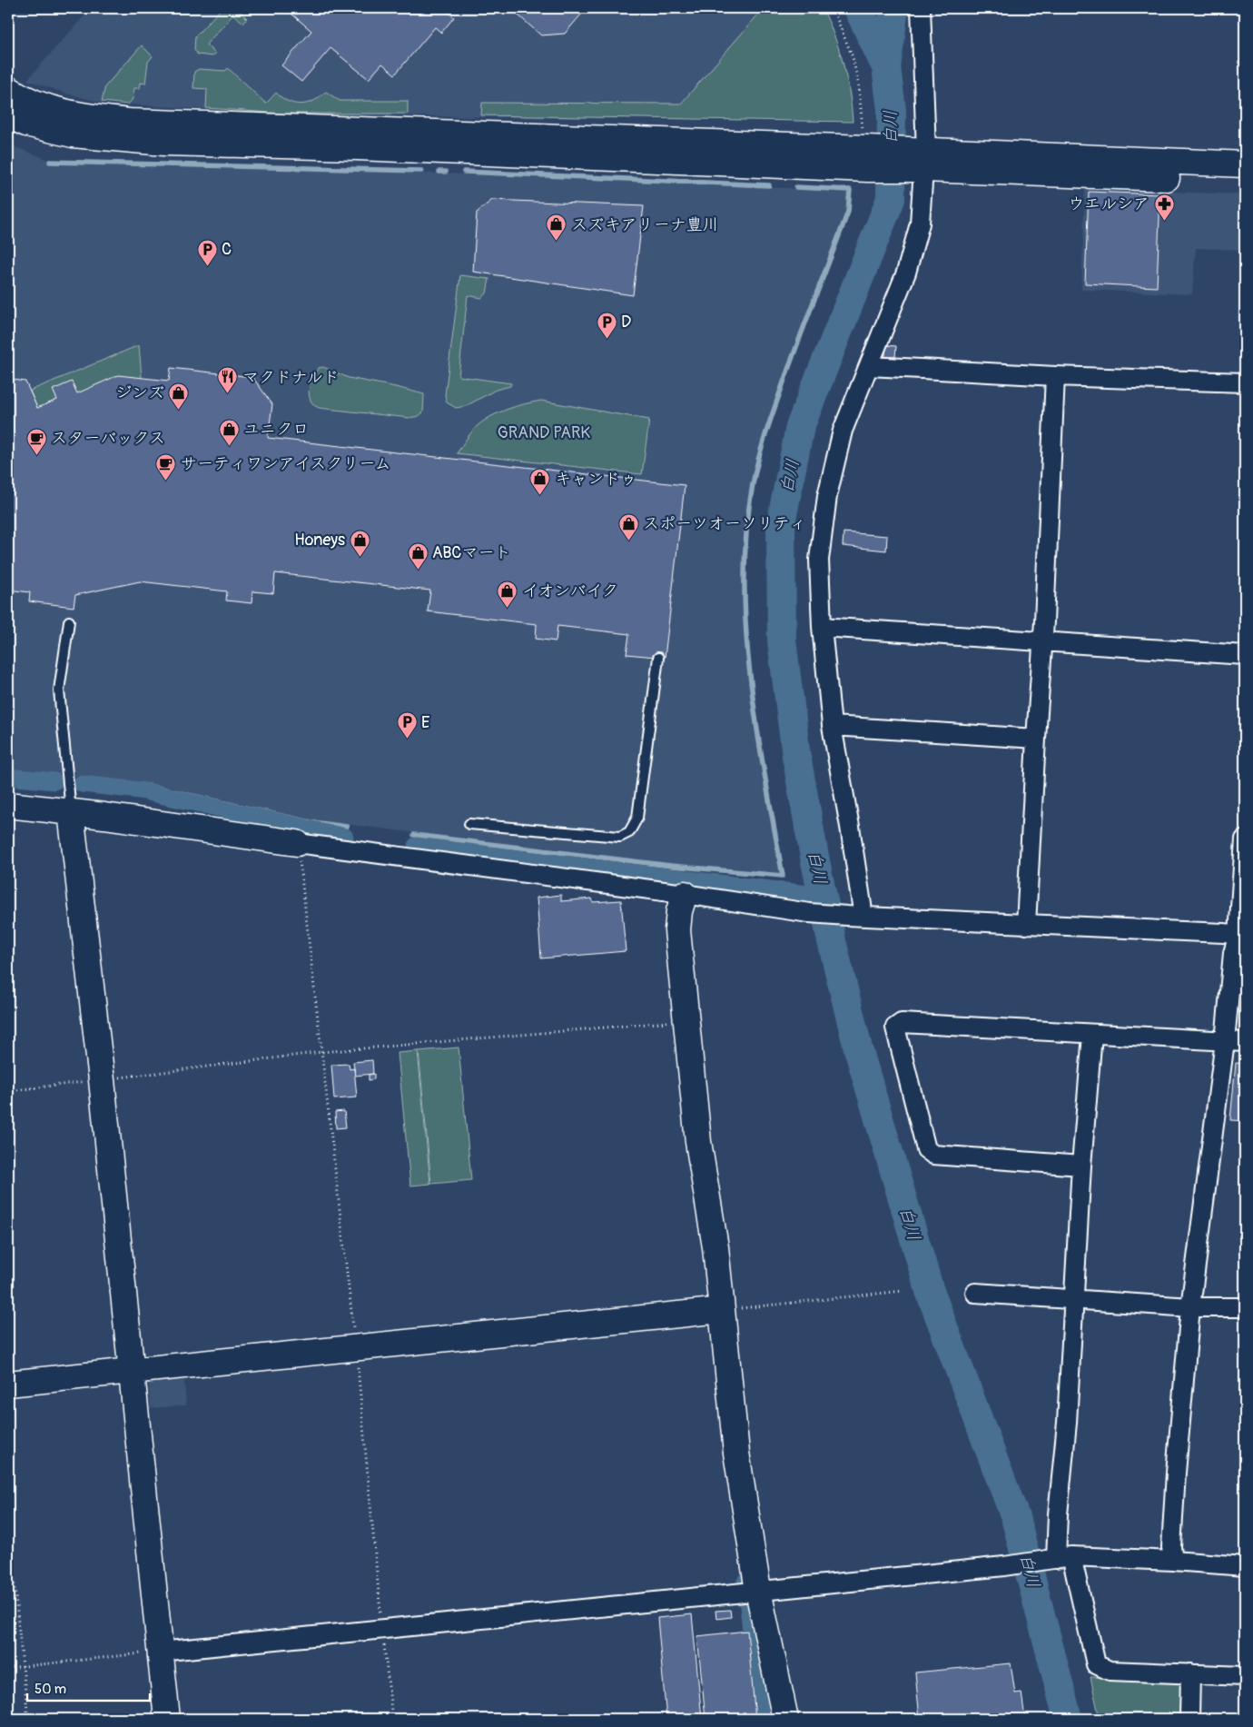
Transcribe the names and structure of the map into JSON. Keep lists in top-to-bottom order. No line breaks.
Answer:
{"water":["白川"],"parks":["GRAND PARK"],"places":{"pharmacy":["ウエルシア"],"shop":["スズキアリーナ豊川","ジンズ","ユニクロ","キャンドゥ","スポーツオーソリティ","Honeys","ABCマート","イオンバイク"],"parking":["C","D","E"],"restaurant":["マクドナルド"],"cafe":["スターバックス","サーティワンアイスクリーム"]},"scale_bar":"50 m"}
